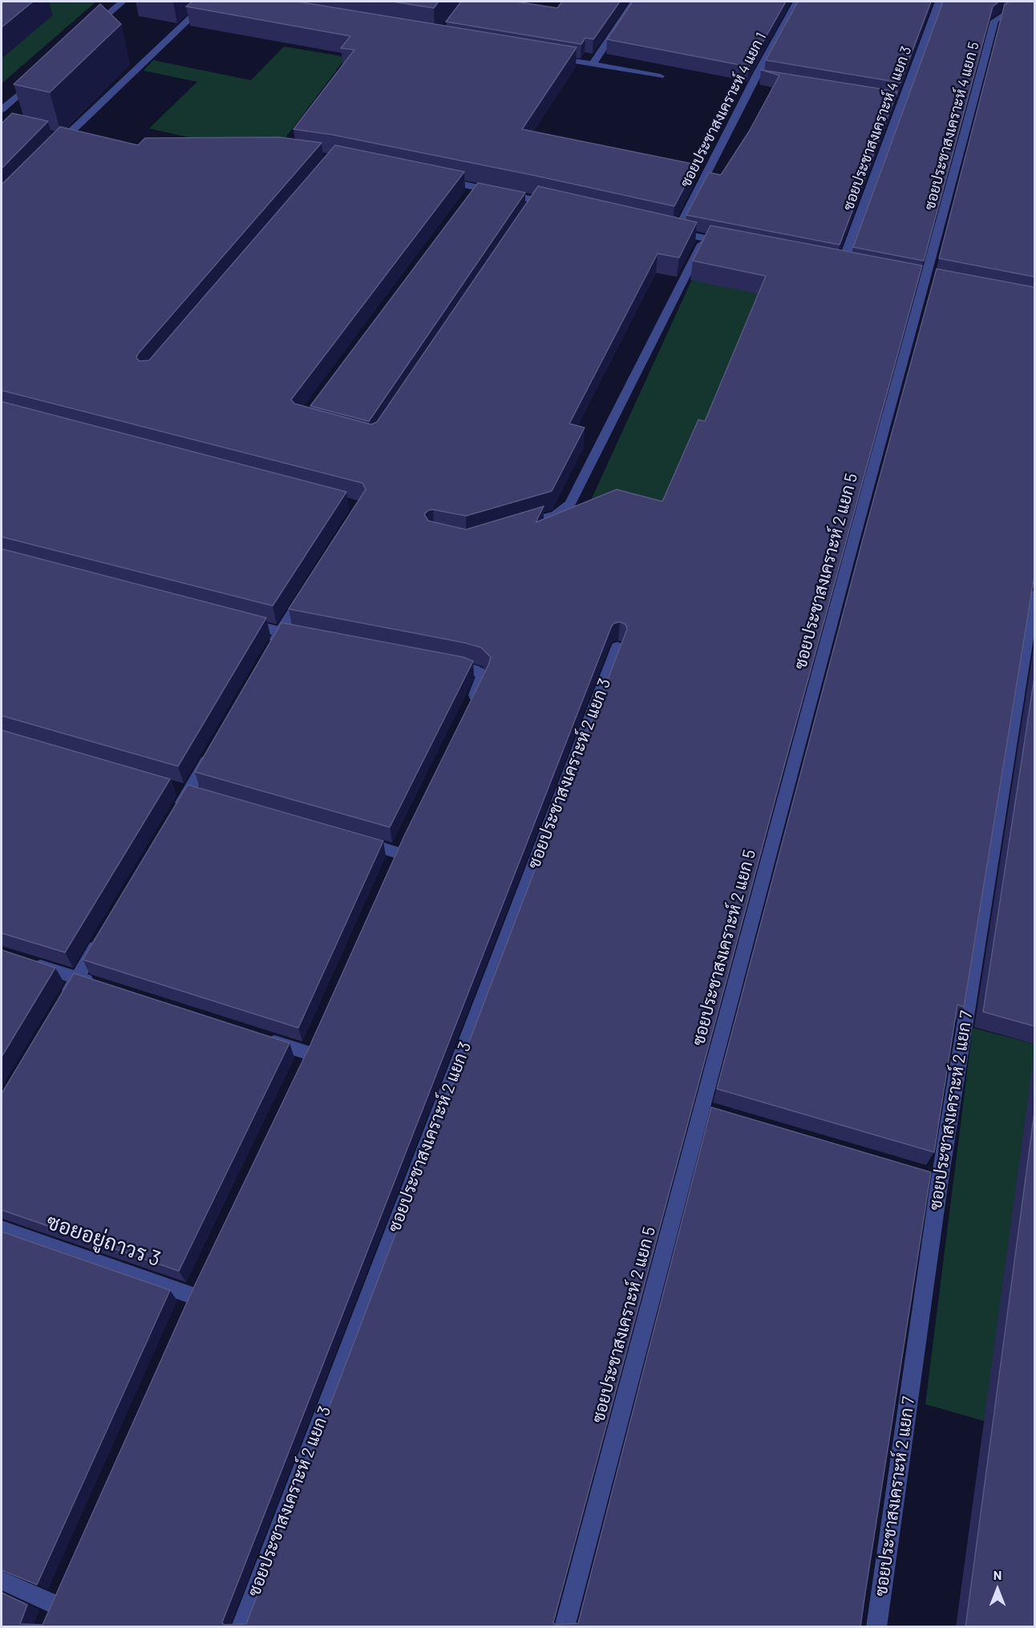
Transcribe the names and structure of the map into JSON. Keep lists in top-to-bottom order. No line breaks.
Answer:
{"streets":{"street":["ซอยประชาสงเคราะห์ 4 แยก 1","ซอยประชาสงเคราะห์ 4 แยก 5","ซอยประชาสงเคราะห์ 4 แยก 3","ซอยประชาสงเคราะห์ 2 แยก 5","ซอยประชาสงเคราะห์ 2 แยก 3","ซอยประชาสงเคราะห์ 2 แยก 7","ซอยอยู่ถาวร 3"]},"crossings":[["ซอยประชาสงเคราะห์ 4 แยก 5","ซอยประชาสงเคราะห์ 2 แยก 5"]],"north":"top"}
